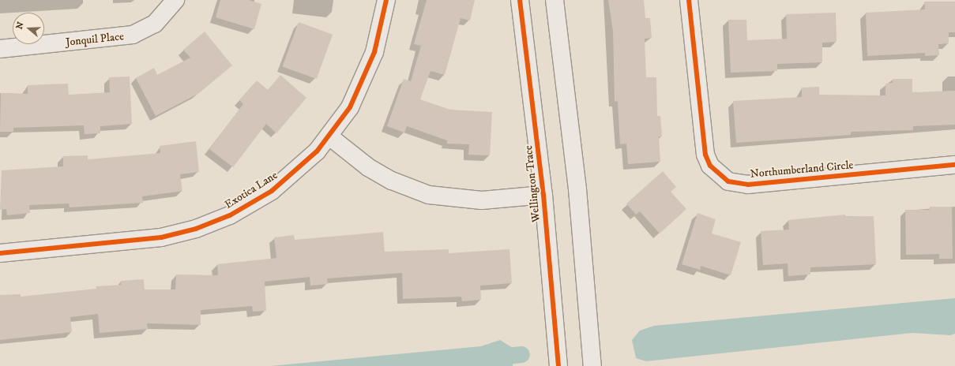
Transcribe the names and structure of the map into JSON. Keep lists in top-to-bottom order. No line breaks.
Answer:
{"streets":{"street":["Jonquil Place","Northumberland Circle","Wellington Trace","Exotica Lane"]},"north":"left"}
